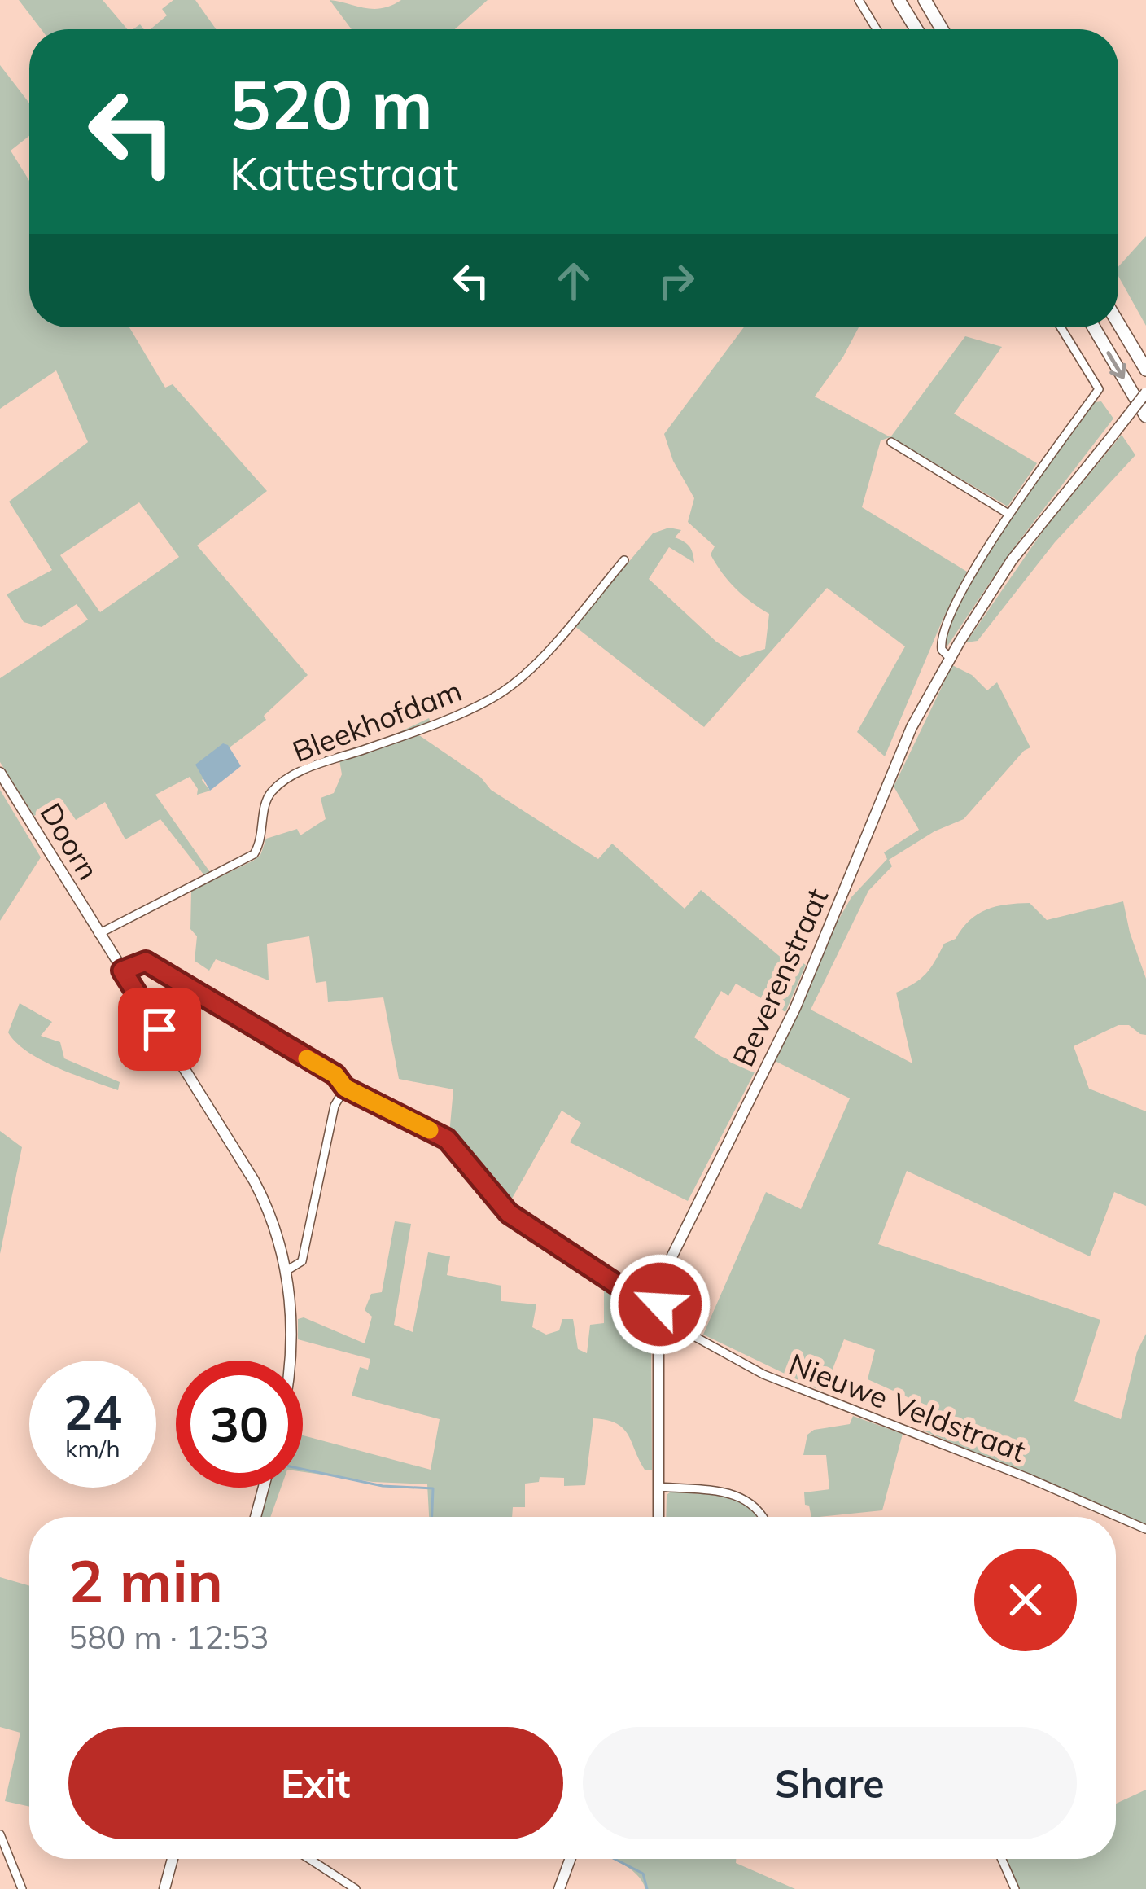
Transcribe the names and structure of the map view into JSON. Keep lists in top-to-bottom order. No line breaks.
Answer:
{"streets":{"street":["Bleekhofdam","Doorn","Beverenstraat","Nieuwe Veldstraat"]},"crossings":[["Bleekhofdam","Doorn"],["Beverenstraat","Nieuwe Veldstraat"]],"page":{"turn":["520 m","Kattestraat"],"speed":"24 km/h","limit":"30","heading":["2 min","580 m · 12:53"],"buttons":["Exit","Share"]}}
